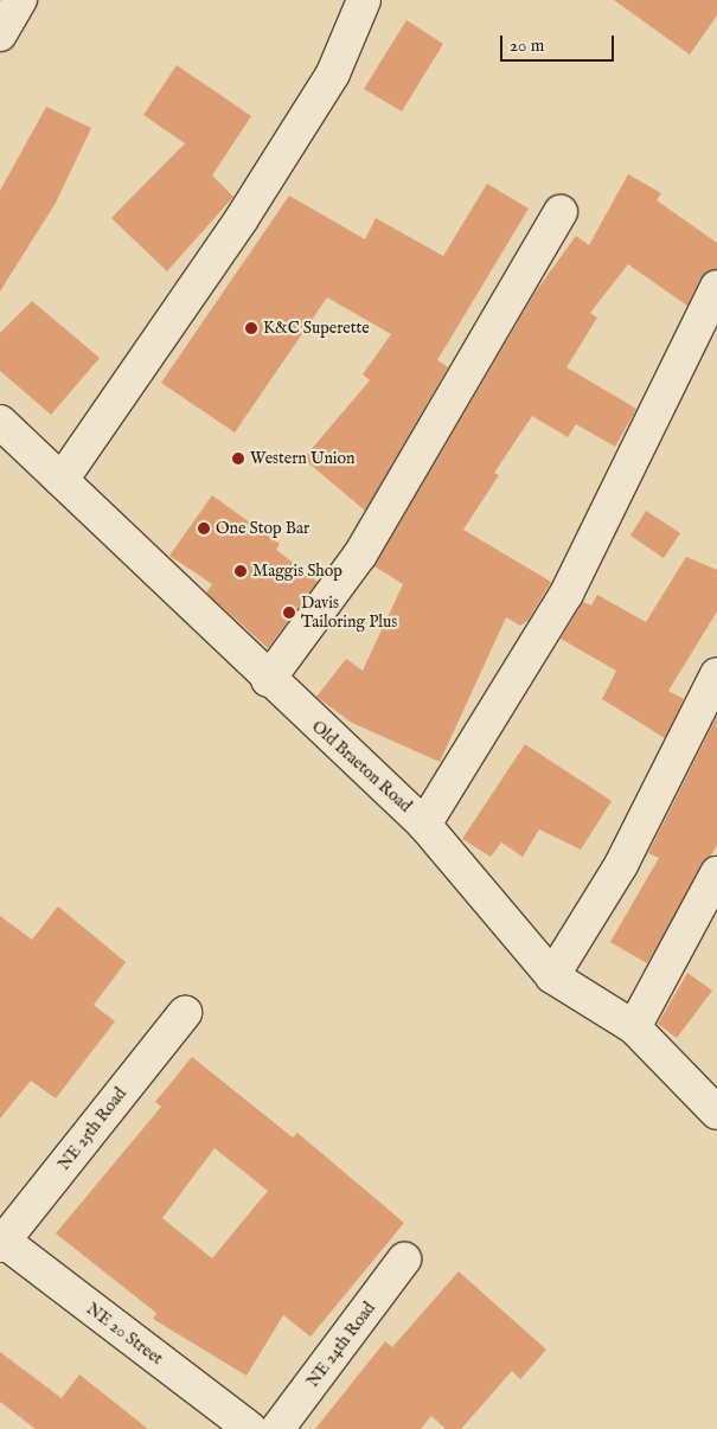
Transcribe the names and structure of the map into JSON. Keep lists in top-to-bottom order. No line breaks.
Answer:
{"streets":{"street":["Old Braeton Road","NE 25th Road","NE 20 Street","NE 24th Road"]},"crossings":[["NE 25th Road","NE 20 Street"]],"places":["K&C Superette","Western Union","One Stop Bar","Maggis Shop","Davis Tailoring Plus"],"scale_bar":"20 m"}
